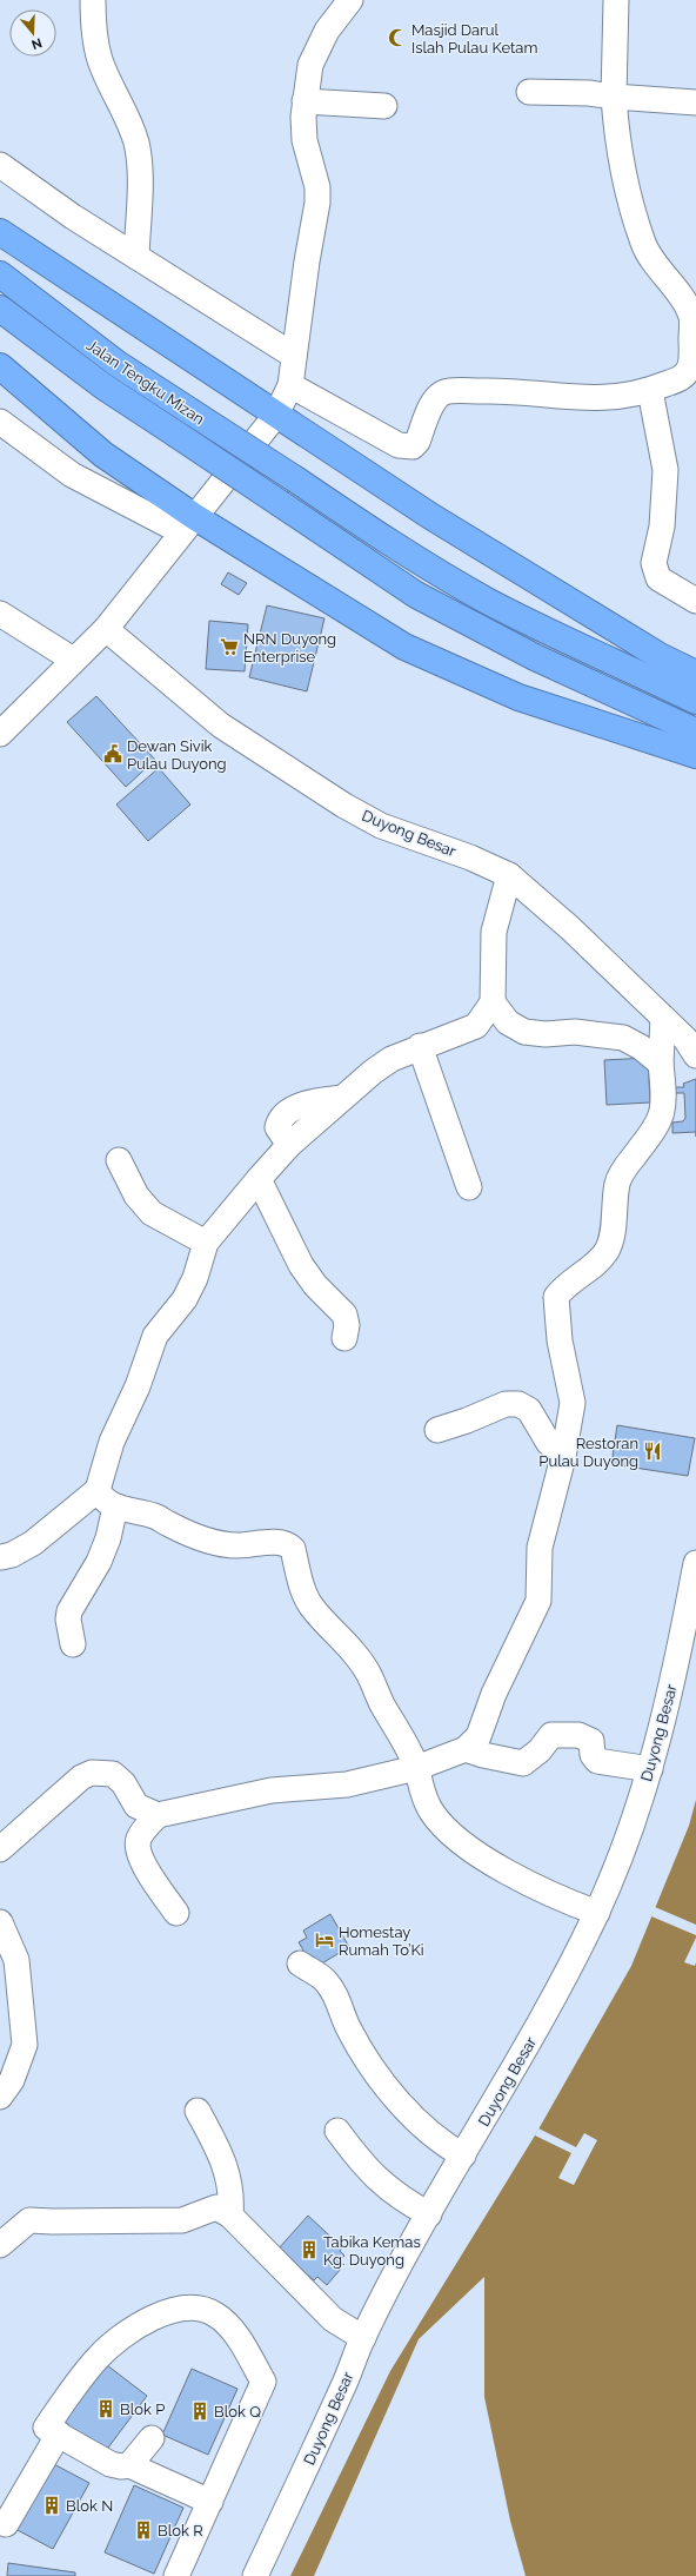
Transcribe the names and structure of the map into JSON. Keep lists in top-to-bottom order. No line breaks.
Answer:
{"streets":{"highway":["Jalan Tengku Mizan"],"street":["Duyong Besar"]},"places":{"mosque":["Masjid Darul Islah Pulau Ketam"],"supermarket":["NRN Duyong Enterprise"],"public building":["Dewan Sivik Pulau Duyong"],"restaurant":["Restoran Pulau Duyong"],"hotel":["Homestay Rumah To’Ki"],"building":["Tabika Kemas Kg. Duyong","Blok P","Blok Q","Blok N","Blok R"]},"north":"bottom"}
